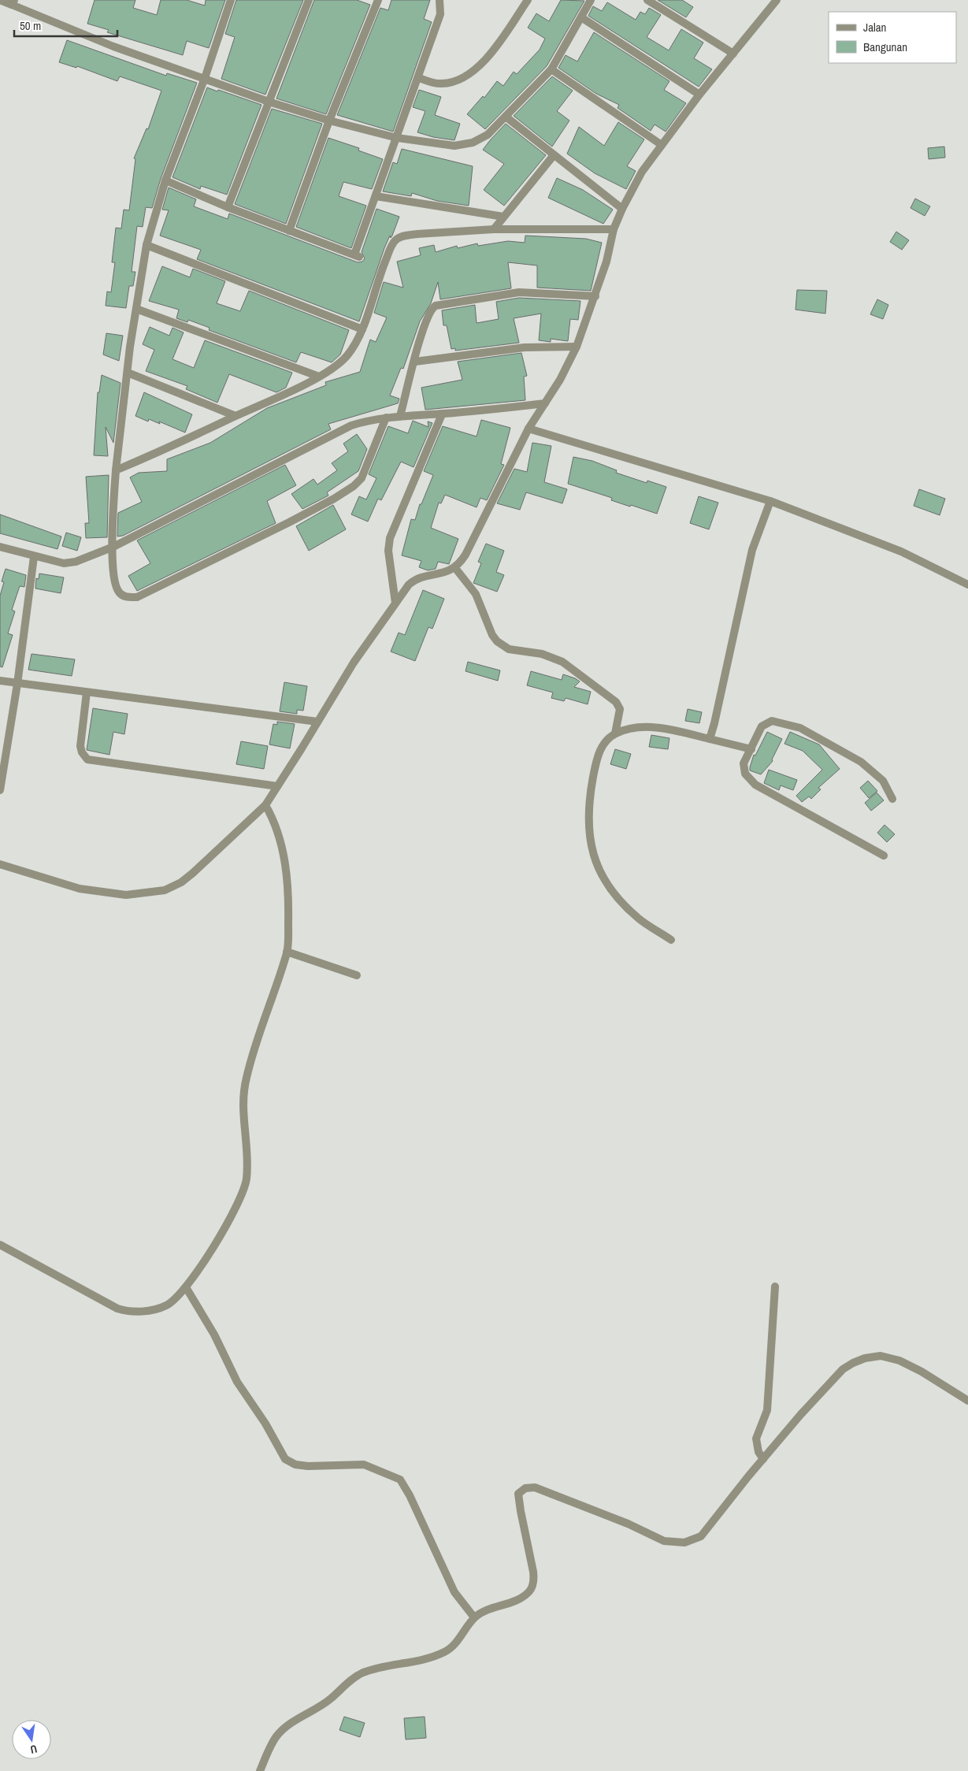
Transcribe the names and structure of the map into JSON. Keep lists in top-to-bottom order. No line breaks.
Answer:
{"legend":["Jalan","Bangunan"],"scale_bar":"50 m","north":"bottom"}
